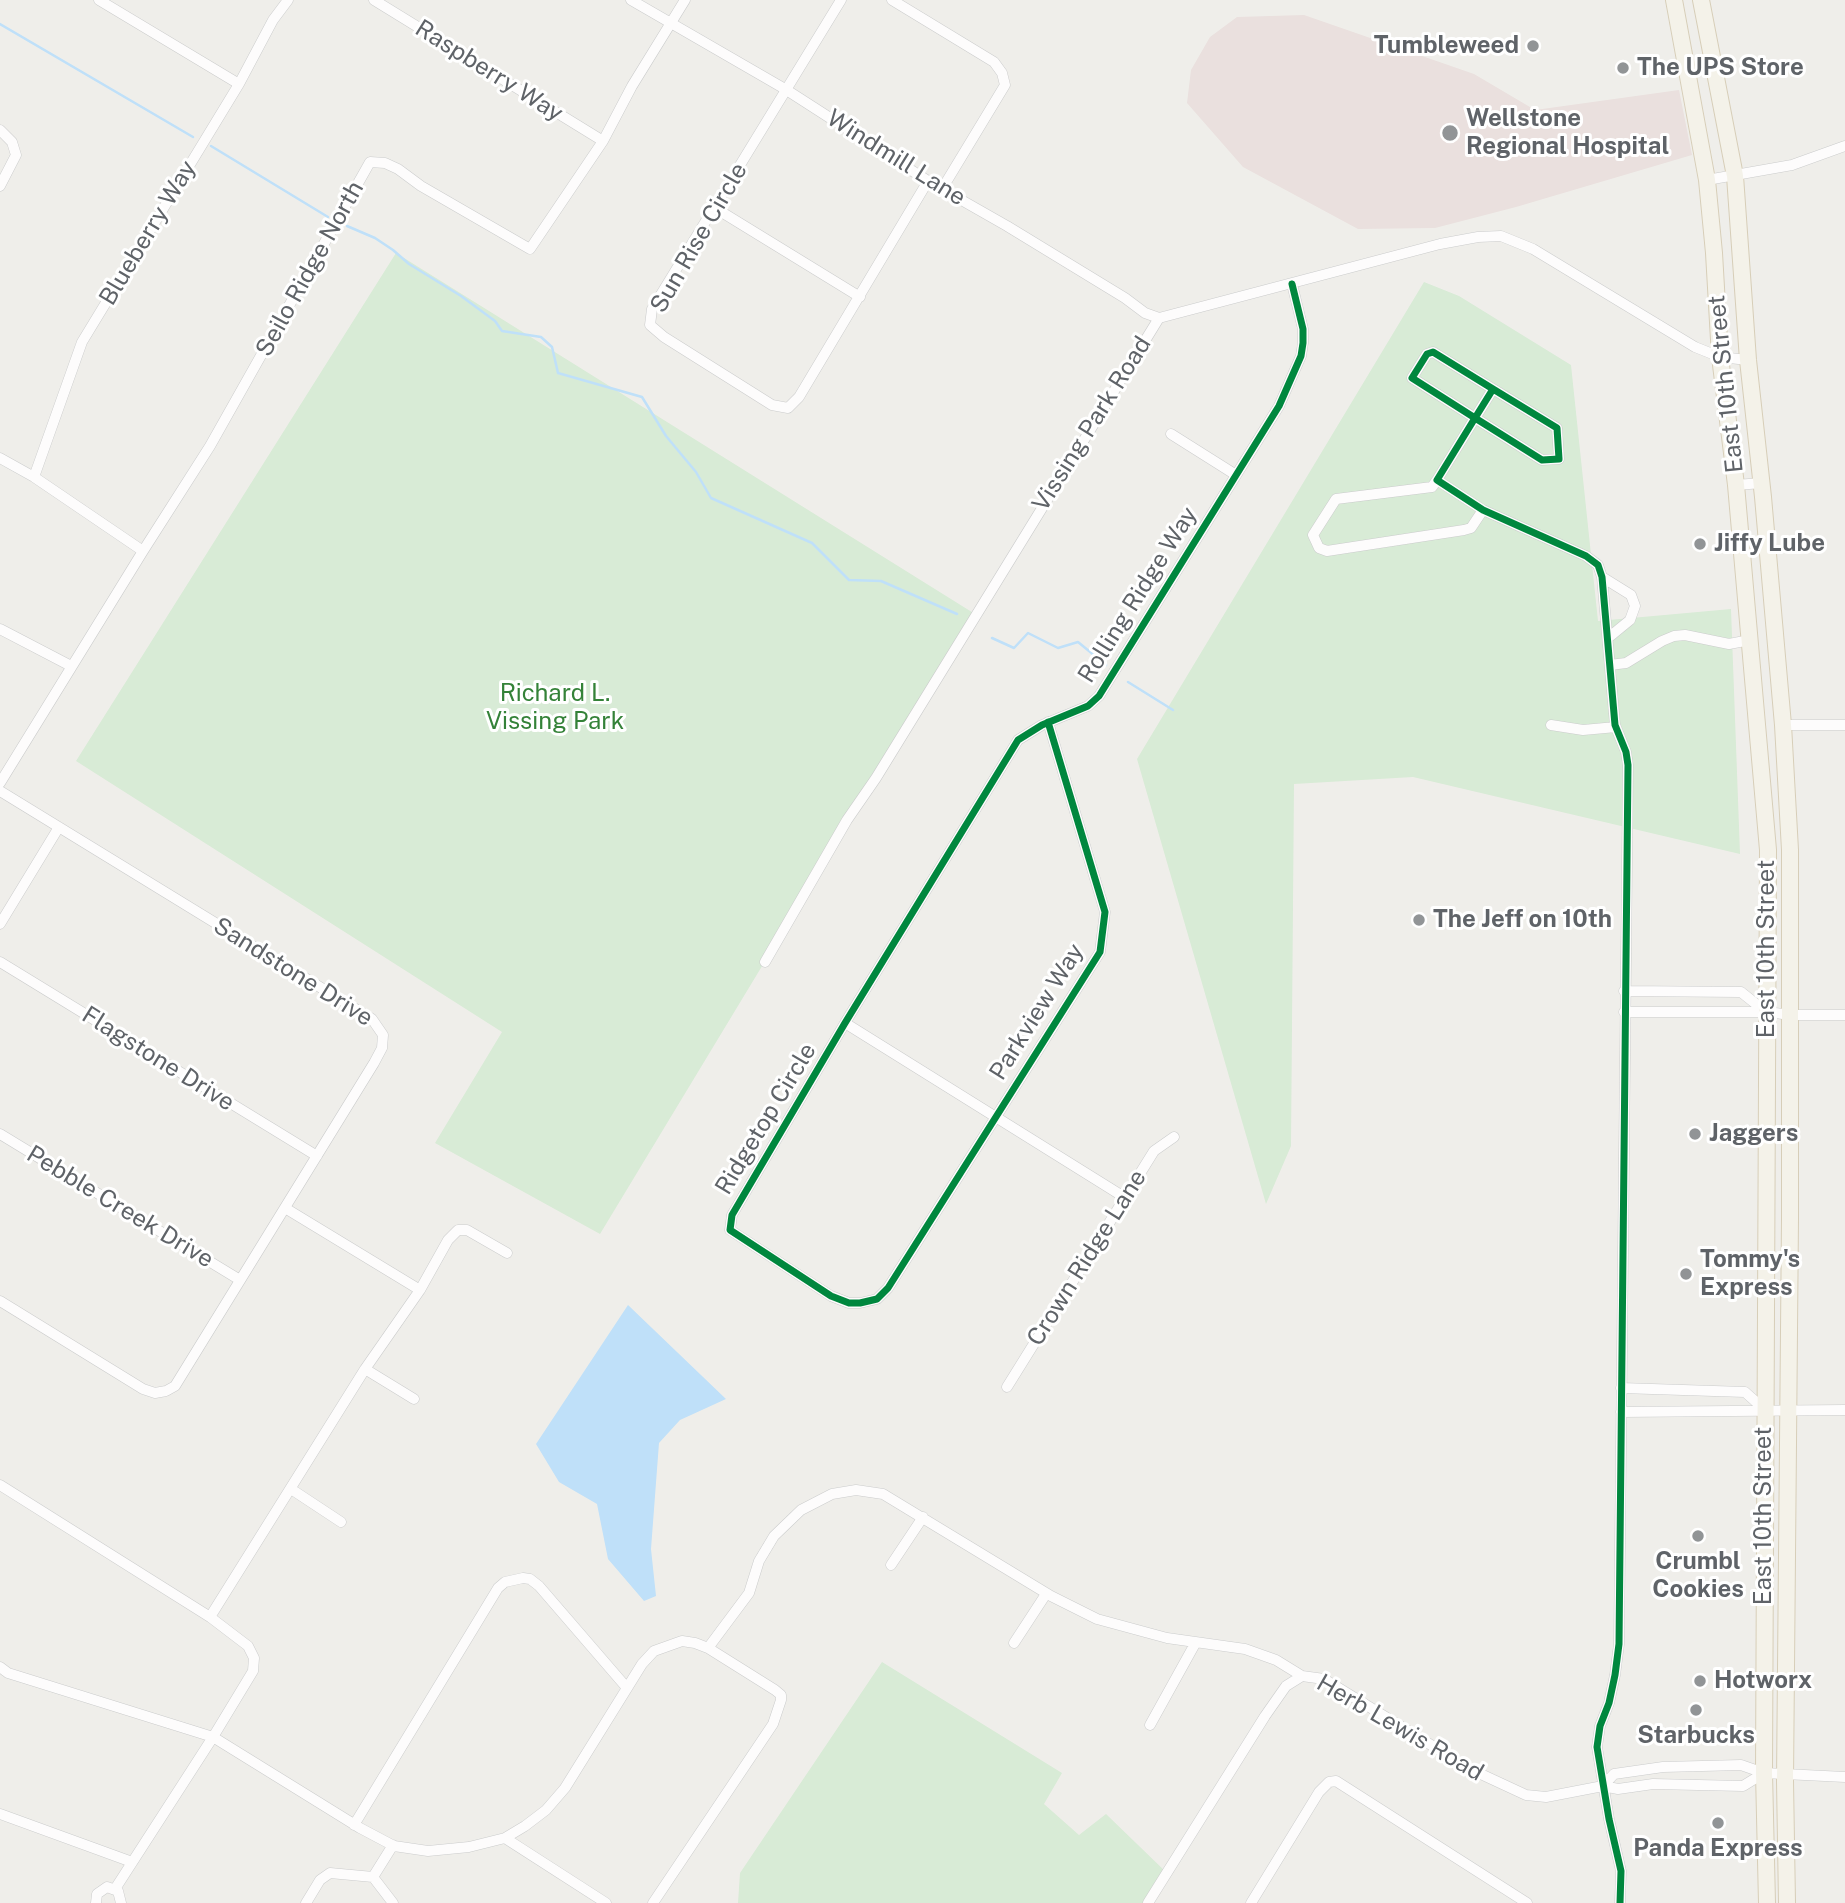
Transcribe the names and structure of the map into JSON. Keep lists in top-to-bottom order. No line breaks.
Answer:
{"streets":{"main road":["East 10th Street"],"street":["Raspberry Way","Windmill Lane","Blueberry Way","Sun Rise Circle","Seilo Ridge North","Vissing Park Road","Rolling Ridge Way","Sandstone Drive","Parkview Way","Flagstone Drive","Ridgetop Circle","Pebble Creek Drive","Crown Ridge Lane","Herb Lewis Road"]},"crossings":[["Raspberry Way","Seilo Ridge North"],["Windmill Lane","Sun Rise Circle"],["Windmill Lane","Seilo Ridge North"],["Windmill Lane","Vissing Park Road"],["East 10th Street","Vissing Park Road"],["East 10th Street","Herb Lewis Road"],["Vissing Park Road","Rolling Ridge Way"],["Rolling Ridge Way","Parkview Way"],["Rolling Ridge Way","Ridgetop Circle"],["Sandstone Drive","Flagstone Drive"],["Sandstone Drive","Pebble Creek Drive"],["Parkview Way","Ridgetop Circle"]],"parks":["Richard L. Vissing Park"],"places":["Tumbleweed","The UPS Store","Wellstone Regional Hospital","Jiffy Lube","The Jeff on 10th","Jaggers","Tommy's Express","Crumbl Cookies","Hotworx","Starbucks","Panda Express"]}
